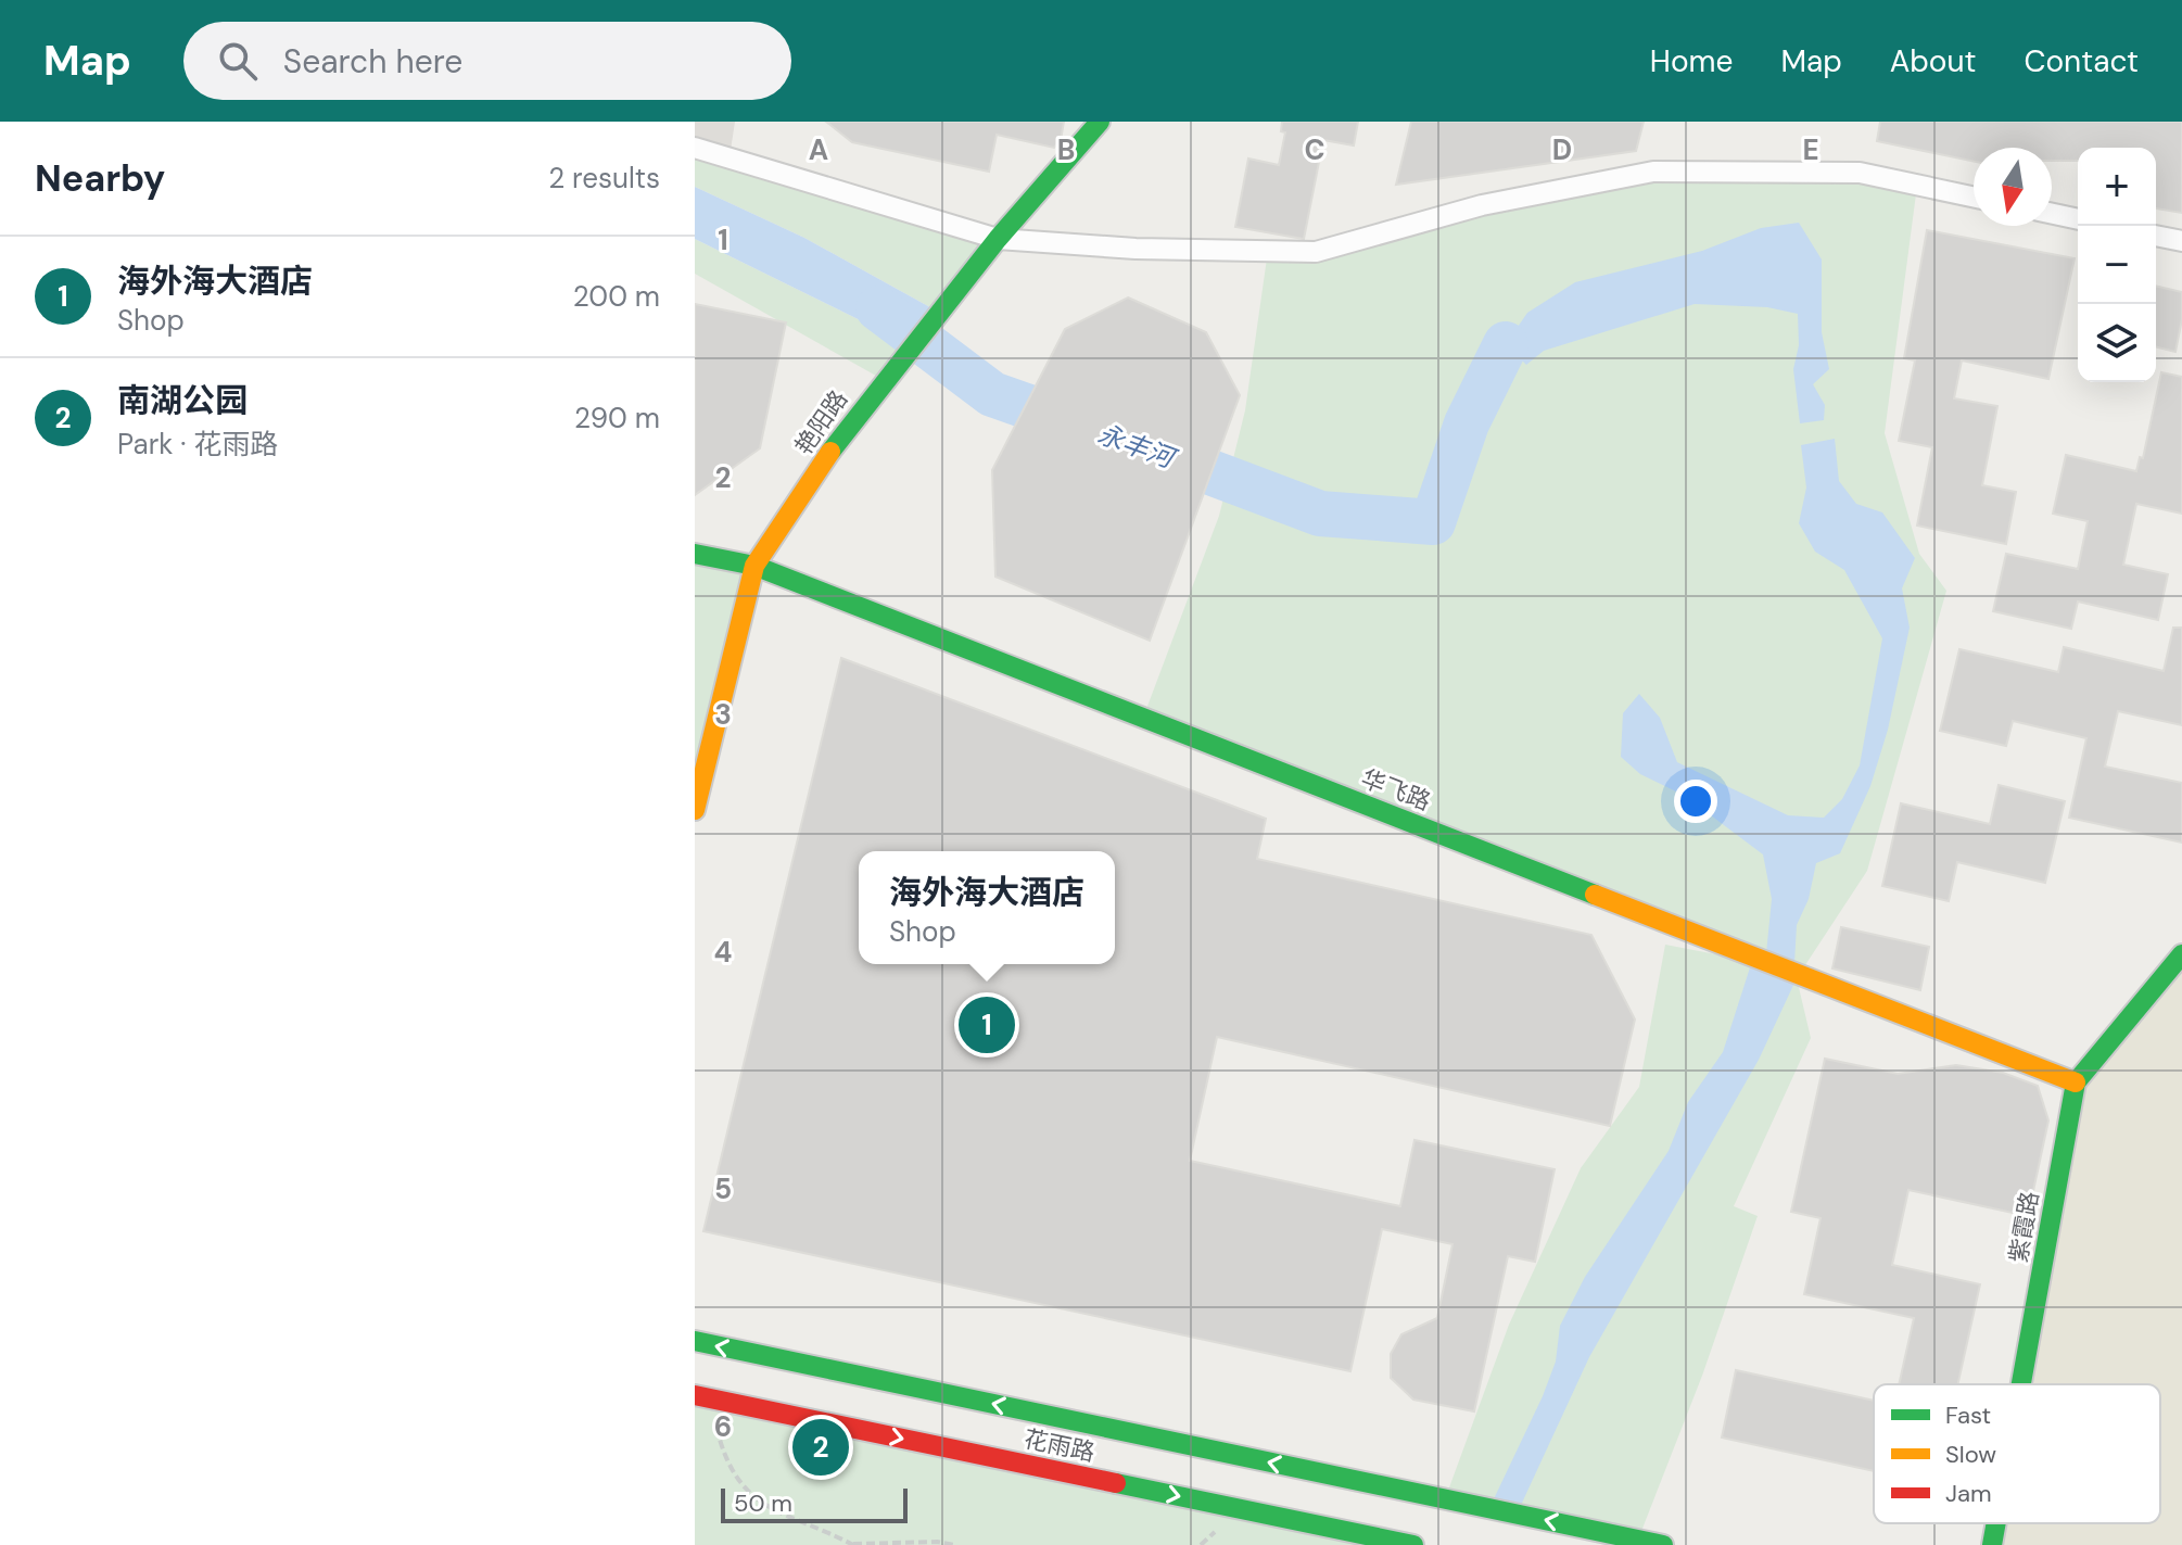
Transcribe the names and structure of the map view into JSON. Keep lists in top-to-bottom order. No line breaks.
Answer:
{"streets":{"street":["艳阳路","华飞路","紫霞路","花雨路"]},"crossings":[["艳阳路","华飞路"],["华飞路","紫霞路"]],"water":["永丰河"],"legend":["Fast","Slow","Jam"],"scale_bar":"50 m","north":"bottom","page":{"header":"Map","search":"Search here","nav":["Home","Map","About","Contact"],"heading":["Nearby","2 results"],"map_buttons":["+","−"],"list":[{"mark":"1","name":"海外海大酒店","note":"Shop","value":"200 m"},{"mark":"2","name":"南湖公园","note":"Park · 花雨路","value":"290 m"}],"popup":["海外海大酒店","Shop"],"pins":["1","2"],"scale":"50 m"},"grid":{"columns":["A","B","C","D","E"],"rows":["1","2","3","4","5","6"]}}
